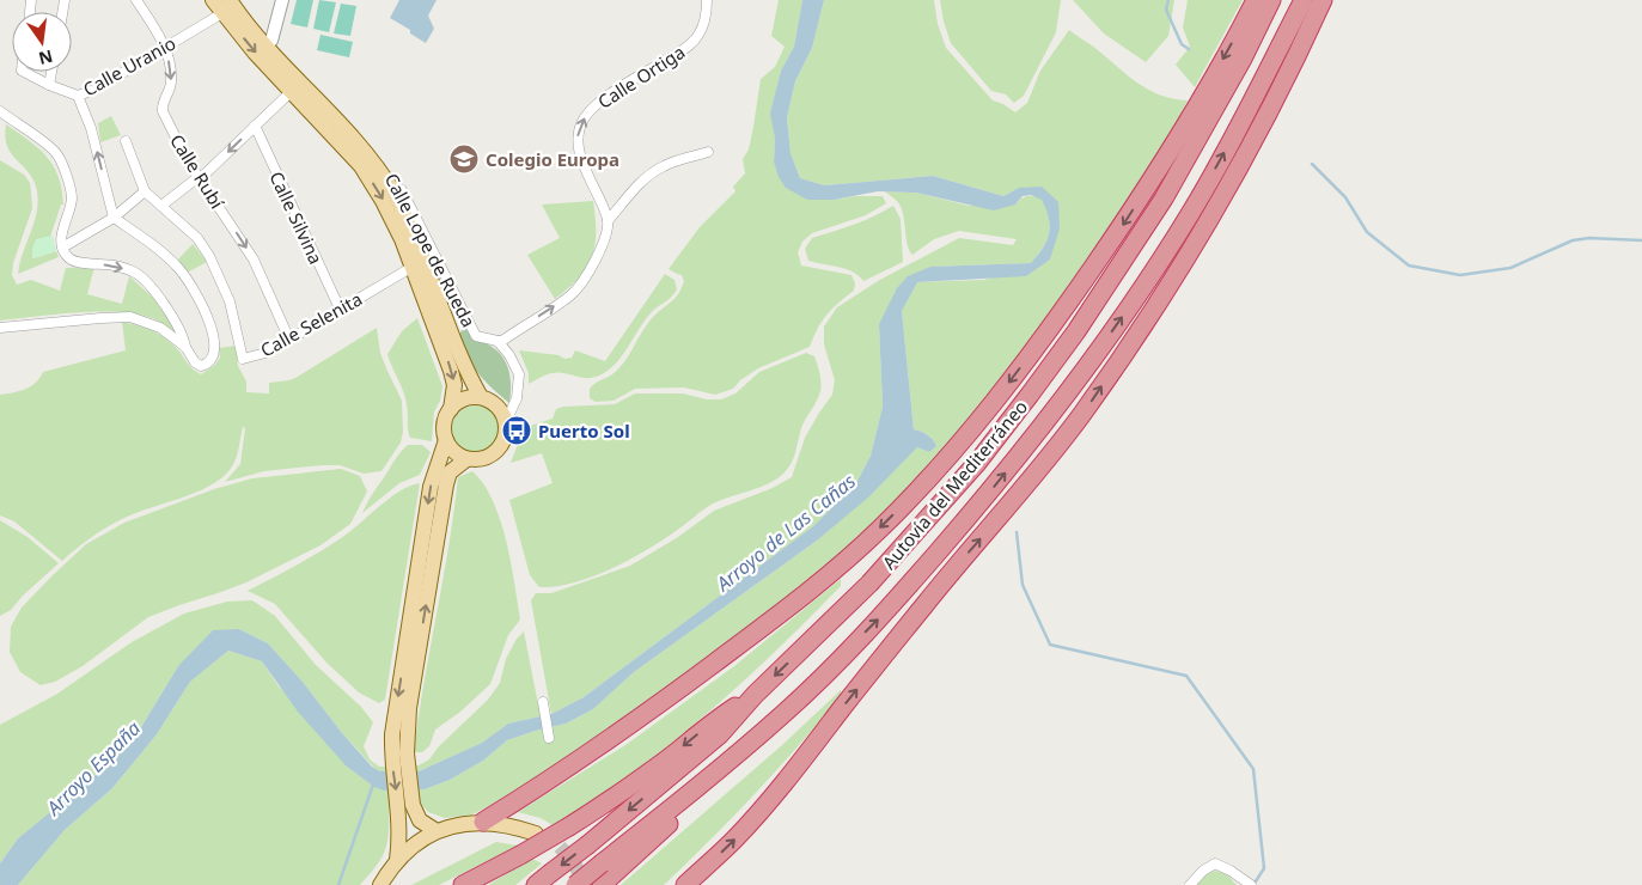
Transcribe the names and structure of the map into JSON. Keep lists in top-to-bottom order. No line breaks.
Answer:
{"streets":{"highway":["Autovía del Mediterráneo"],"main road":["Calle Lope de Rueda"],"street":["Calle Uranio","Calle Ortiga","Calle Rubí","Calle Silvina","Calle Selenita"]},"crossings":[["Calle Uranio","Calle Rubí"],["Calle Uranio","Calle Lope de Rueda"],["Calle Rubí","Calle Selenita"],["Calle Silvina","Calle Selenita"],["Calle Lope de Rueda","Calle Selenita"]],"one_way":["Calle Ortiga","Calle Rubí"],"water":["Arroyo de Las Cañas","Arroyo España"],"places":{"school or university":["Colegio Europa"],"bus stop":["Puerto Sol"]},"north":"bottom"}
